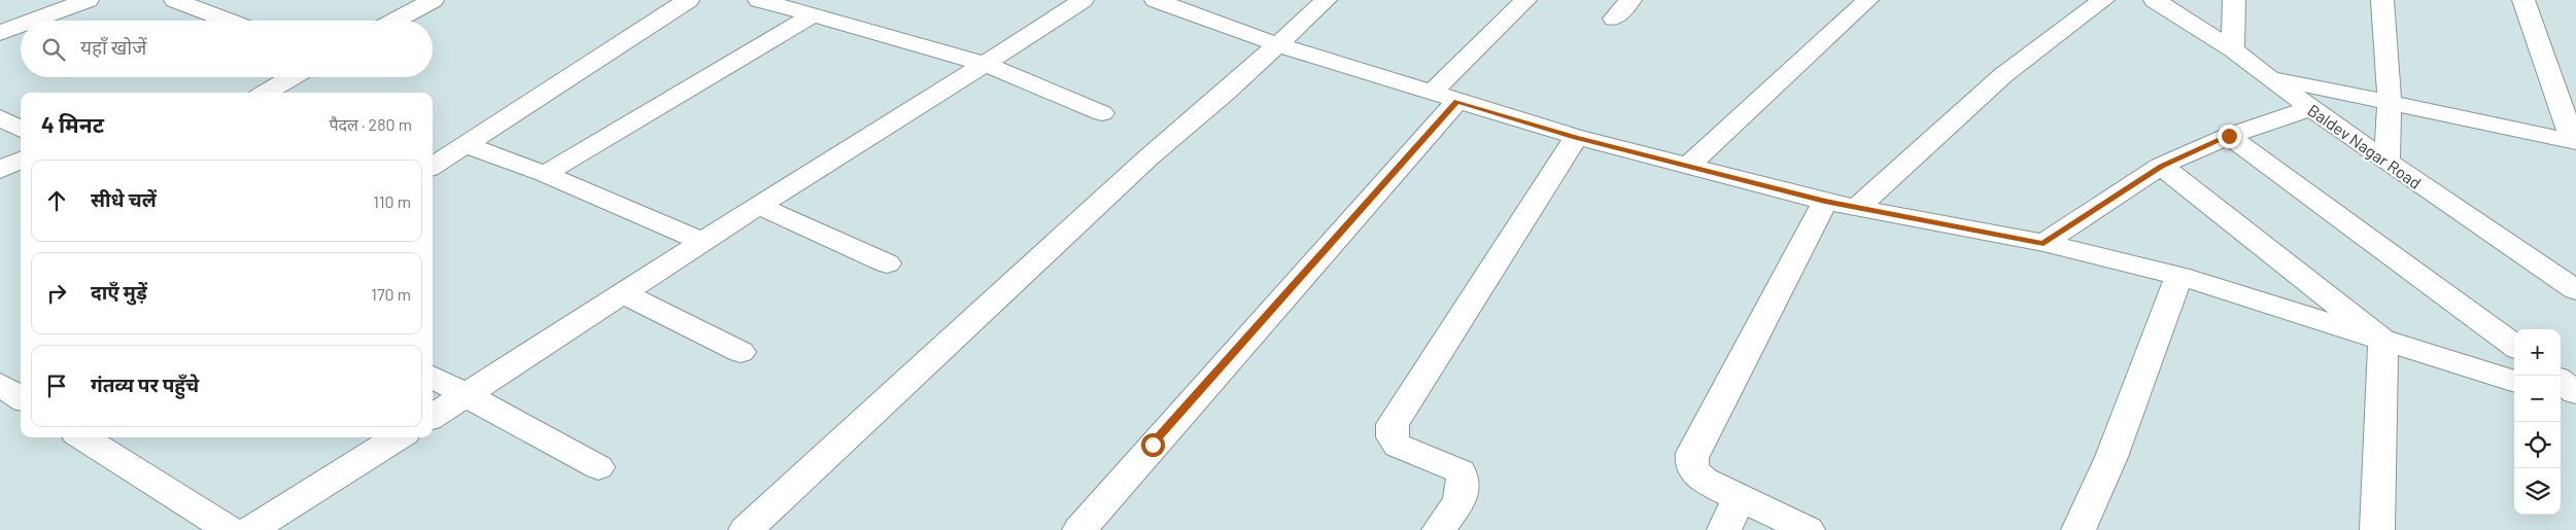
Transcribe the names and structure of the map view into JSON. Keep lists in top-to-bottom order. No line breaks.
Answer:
{"streets":{"street":["Baldev Nagar Road"]},"page":{"search":"यहाँ खोजें","heading":["4 मिनट","पैदल · 280 m"],"list":[["सीधे चलें","110 m"],["दाएँ मुड़ें","170 m"],"गंतव्य पर पहुँचे"],"map_buttons":["+","−"]}}
